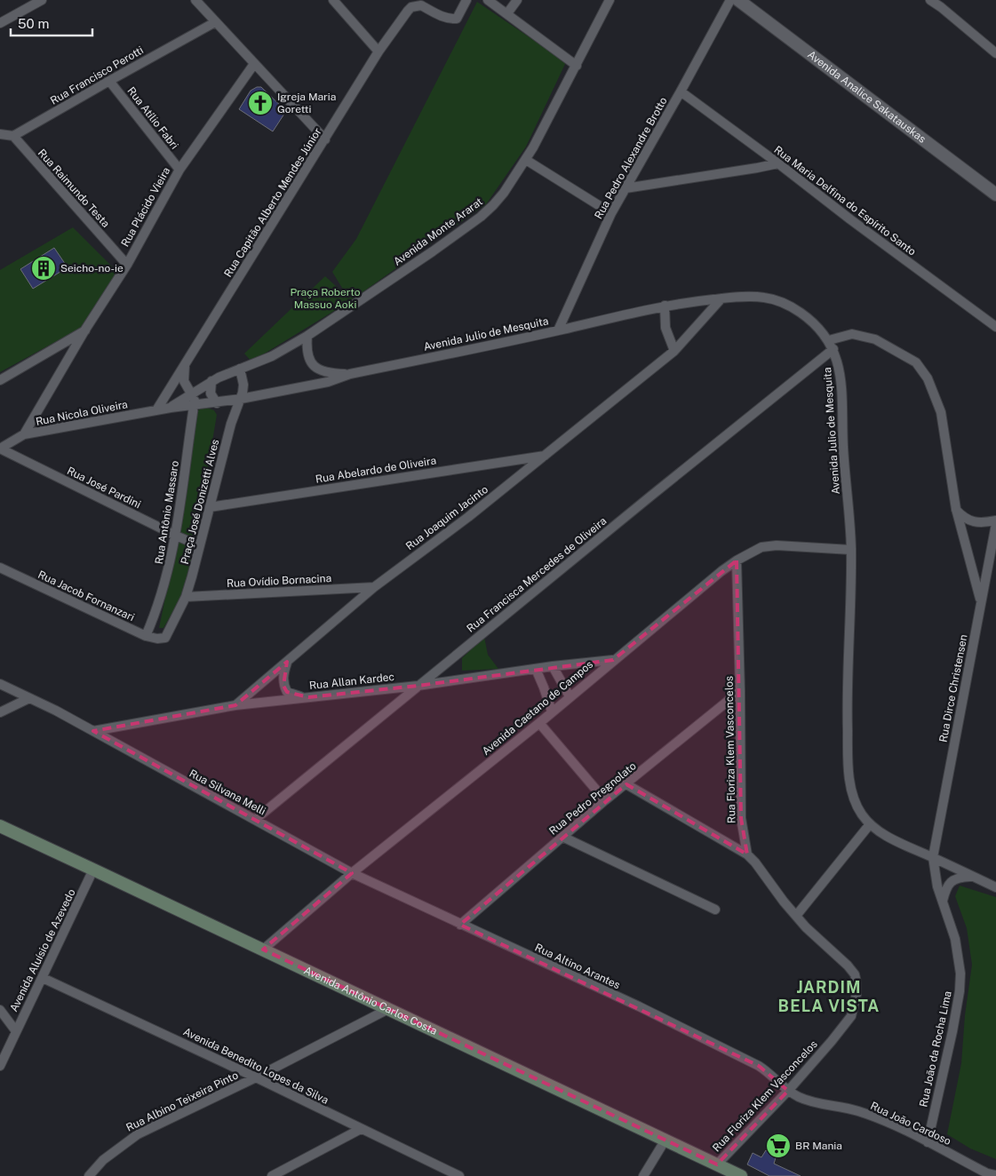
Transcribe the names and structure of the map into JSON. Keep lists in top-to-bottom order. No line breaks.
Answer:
{"streets":{"main road":["Avenida Antônio Carlos Costa"],"street":["Rua Francisco Perotti","Avenida Analice Sakatauskas","Rua Atílio Fabri","Rua Pedro Alexandre Brotto","Rua Raimundo Testa","Rua Maria Delfina do Espírito Santo","Rua Capitão Alberto Mendes Júnior","Rua Plácido Vieira","Avenida Monte Ararat","Avenida Julio de Mesquita","Rua Nicola Oliveira","Rua Abelardo de Oliveira","Rua José Pardini","Praça José Donizetti Alves","Rua Antônio Massaro","Rua Joaquim Jacinto","Rua Francisca Mercedes de Oliveira","Rua Ovídio Bornacina","Rua Jacob Fornanzari","Rua Allan Kardec","Rua Dirce Christensen","Avenida Caetano de Campos","Rua Floriza Klem Vasconcelos","Rua Silvana Melli","Rua Pedro Pregnolato","Avenida Aluísio de Azevedo","Rua Altino Arantes","Rua João da Rocha Lima","Avenida Benedito Lopes da Silva","Rua Albino Teixeira Pinto","Rua João Cardoso"]},"crossings":[["Rua Francisco Perotti","Rua Atílio Fabri"],["Rua Francisco Perotti","Rua Raimundo Testa"],["Rua Atílio Fabri","Rua Plácido Vieira"],["Rua Pedro Alexandre Brotto","Rua Maria Delfina do Espírito Santo"],["Rua Pedro Alexandre Brotto","Avenida Julio de Mesquita"],["Rua Raimundo Testa","Rua Plácido Vieira"],["Rua Capitão Alberto Mendes Júnior","Rua Nicola Oliveira"],["Rua Plácido Vieira","Rua Nicola Oliveira"],["Avenida Monte Ararat","Avenida Julio de Mesquita"],["Avenida Monte Ararat","Rua Nicola Oliveira"],["Avenida Monte Ararat","Praça José Donizetti Alves"],["Avenida Julio de Mesquita","Rua Nicola Oliveira"],["Avenida Julio de Mesquita","Praça José Donizetti Alves"],["Avenida Julio de Mesquita","Rua Joaquim Jacinto"],["Avenida Julio de Mesquita","Rua Francisca Mercedes de Oliveira"],["Avenida Julio de Mesquita","Rua Dirce Christensen"],["Avenida Julio de Mesquita","Avenida Caetano de Campos"],["Avenida Julio de Mesquita","Rua João da Rocha Lima"],["Rua Nicola Oliveira","Rua José Pardini"],["Rua Nicola Oliveira","Praça José Donizetti Alves"],["Rua Nicola Oliveira","Rua Antônio Massaro"],["Rua Abelardo de Oliveira","Praça José Donizetti Alves"],["Rua Abelardo de Oliveira","Rua Joaquim Jacinto"],["Rua José Pardini","Praça José Donizetti Alves"],["Rua José Pardini","Rua Antônio Massaro"],["Praça José Donizetti Alves","Rua Ovídio Bornacina"],["Praça José Donizetti Alves","Rua Jacob Fornanzari"],["Rua Antônio Massaro","Rua Jacob Fornanzari"],["Rua Joaquim Jacinto","Rua Ovídio Bornacina"],["Rua Joaquim Jacinto","Rua Allan Kardec"],["Rua Francisca Mercedes de Oliveira","Rua Allan Kardec"],["Rua Francisca Mercedes de Oliveira","Rua Silvana Melli"],["Rua Allan Kardec","Avenida Caetano de Campos"],["Rua Allan Kardec","Rua Silvana Melli"],["Rua Dirce Christensen","Rua João da Rocha Lima"],["Avenida Caetano de Campos","Rua Floriza Klem Vasconcelos"],["Avenida Caetano de Campos","Rua Silvana Melli"],["Avenida Caetano de Campos","Rua Altino Arantes"],["Avenida Caetano de Campos","Avenida Antônio Carlos Costa"],["Rua Floriza Klem Vasconcelos","Rua Pedro Pregnolato"],["Rua Floriza Klem Vasconcelos","Rua Altino Arantes"],["Rua Floriza Klem Vasconcelos","Avenida Antônio Carlos Costa"],["Rua Floriza Klem Vasconcelos","Rua João Cardoso"],["Rua Silvana Melli","Rua Altino Arantes"],["Rua Pedro Pregnolato","Rua Altino Arantes"],["Avenida Aluísio de Azevedo","Avenida Antônio Carlos Costa"],["Avenida Aluísio de Azevedo","Avenida Benedito Lopes da Silva"],["Rua Altino Arantes","Rua João Cardoso"],["Avenida Antônio Carlos Costa","Rua Albino Teixeira Pinto"],["Rua João da Rocha Lima","Rua João Cardoso"],["Avenida Benedito Lopes da Silva","Rua Albino Teixeira Pinto"]],"districts":["JARDIM BELA VISTA"],"parks":["Praça Roberto Massuo Aoki"],"places":{"church":["Igreja Maria Goretti"],"building":["Seicho-no-ie"],"supermarket":["BR Mania"]},"scale_bar":"50 m"}
